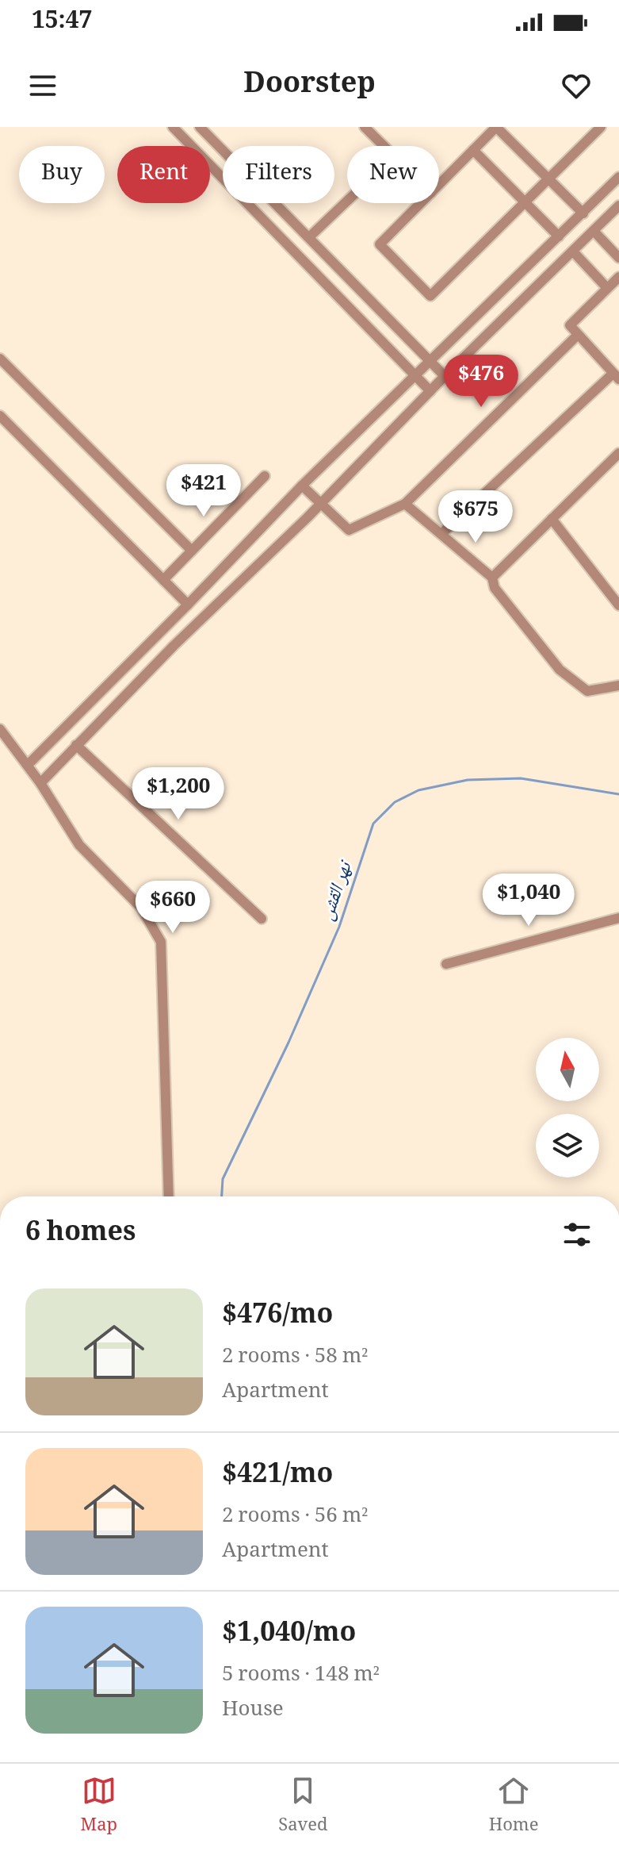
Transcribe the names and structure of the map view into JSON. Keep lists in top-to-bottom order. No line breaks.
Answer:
{"water":["نهر القش"],"north":"top","page":{"status":"15:47","header":"Doorstep","chip":["Buy","Rent","Filters","New"],"price":["$476","$421","$675","$1,200","$1,040","$660"],"heading":"6 homes","list":[{"name":"$476/mo","note":"2 rooms · 58 m² · Apartment"},{"name":"$421/mo","note":"2 rooms · 56 m² · Apartment"},{"name":"$1,040/mo","note":"5 rooms · 148 m² · House"}],"tabs":["Map","Saved","Home"]}}
